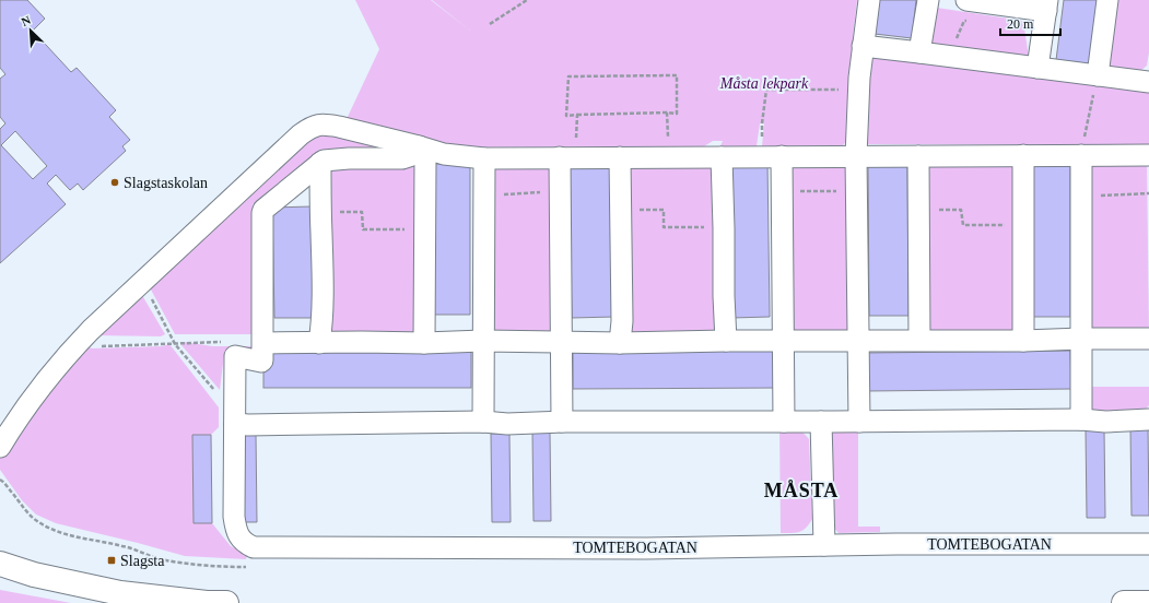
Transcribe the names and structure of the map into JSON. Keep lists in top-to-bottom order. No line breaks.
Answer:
{"streets":{"street":["TOMTEBOGATAN"]},"districts":["MÅSTA"],"parks":["Måsta lekpark"],"places":{"other":["Slagstaskolan"],"transit":["Slagsta"]},"scale_bar":"20 m","north":"top left"}
